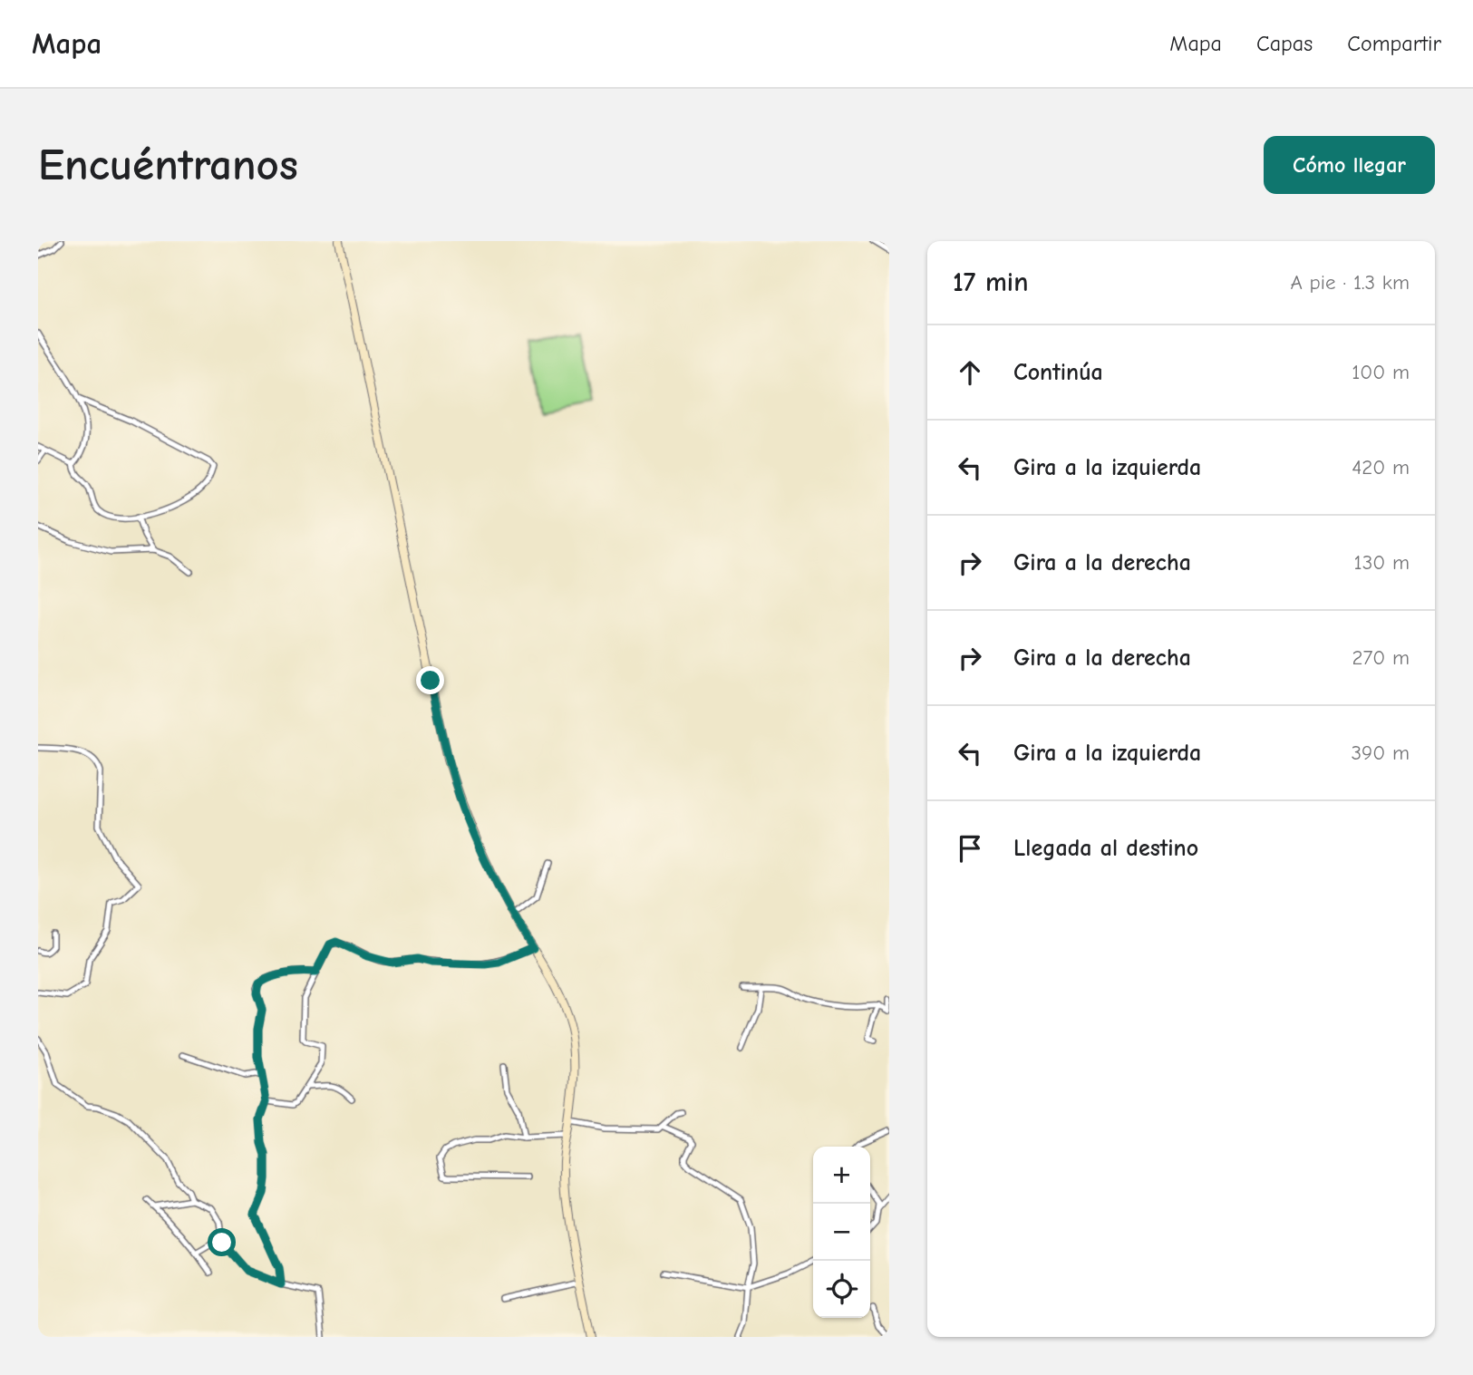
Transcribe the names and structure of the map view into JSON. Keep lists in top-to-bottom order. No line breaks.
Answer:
{"page":{"header":"Mapa","nav":["Mapa","Capas","Compartir"],"buttons":"Cómo llegar","title":"Encuéntranos","heading":["17 min","A pie · 1.3 km"],"list":[["Continúa","100 m"],["Gira a la izquierda","420 m"],["Gira a la derecha","130 m"],["Gira a la derecha","270 m"],["Gira a la izquierda","390 m"],"Llegada al destino"],"map_buttons":["+","−"]}}
